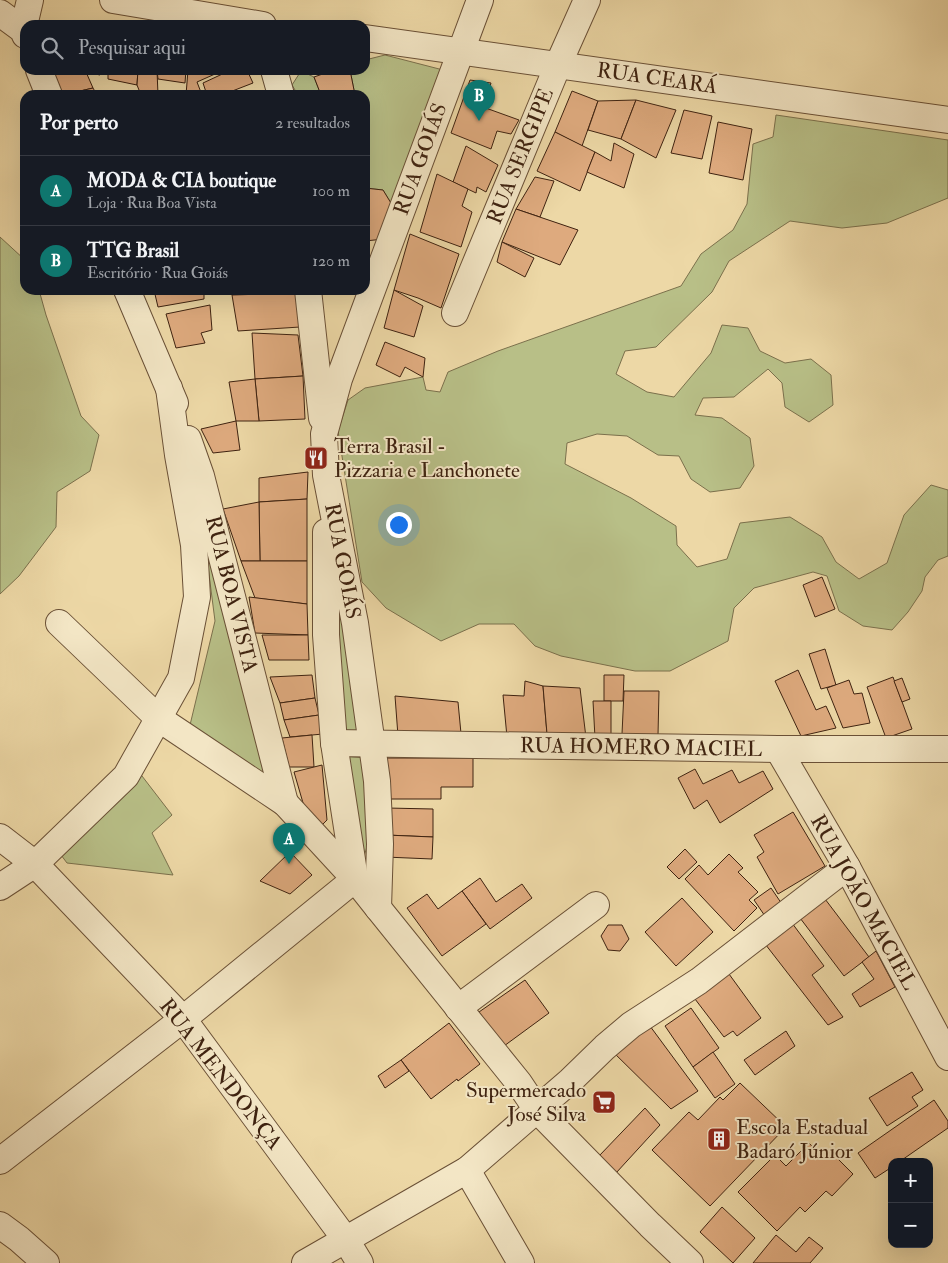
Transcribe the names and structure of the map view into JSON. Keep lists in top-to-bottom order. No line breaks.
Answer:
{"streets":{"street":["RUA CEARÁ","RUA SERGIPE","RUA GOIÁS","RUA BOA VISTA","RUA HOMERO MACIEL","RUA JOÃO MACIEL","RUA MENDONÇA"]},"crossings":[["RUA CEARÁ","RUA SERGIPE"],["RUA CEARÁ","RUA GOIÁS"],["RUA GOIÁS","RUA HOMERO MACIEL"],["RUA BOA VISTA","RUA MENDONÇA"],["RUA HOMERO MACIEL","RUA JOÃO MACIEL"]],"places":{"restaurant":["Terra Brasil - Pizzaria e Lanchonete"],"supermarket":["Supermercado José Silva"],"building":["Escola Estadual Badaró Júnior"]},"page":{"search":"Pesquisar aqui","pins":["B","A"],"heading":["Por perto","2 resultados"],"list":[{"mark":"A","name":"MODA & CIA boutique","note":"Loja · Rua Boa Vista","value":"100 m"},{"mark":"B","name":"TTG Brasil","note":"Escritório · Rua Goiás","value":"120 m"}],"map_buttons":["+","−"]}}
